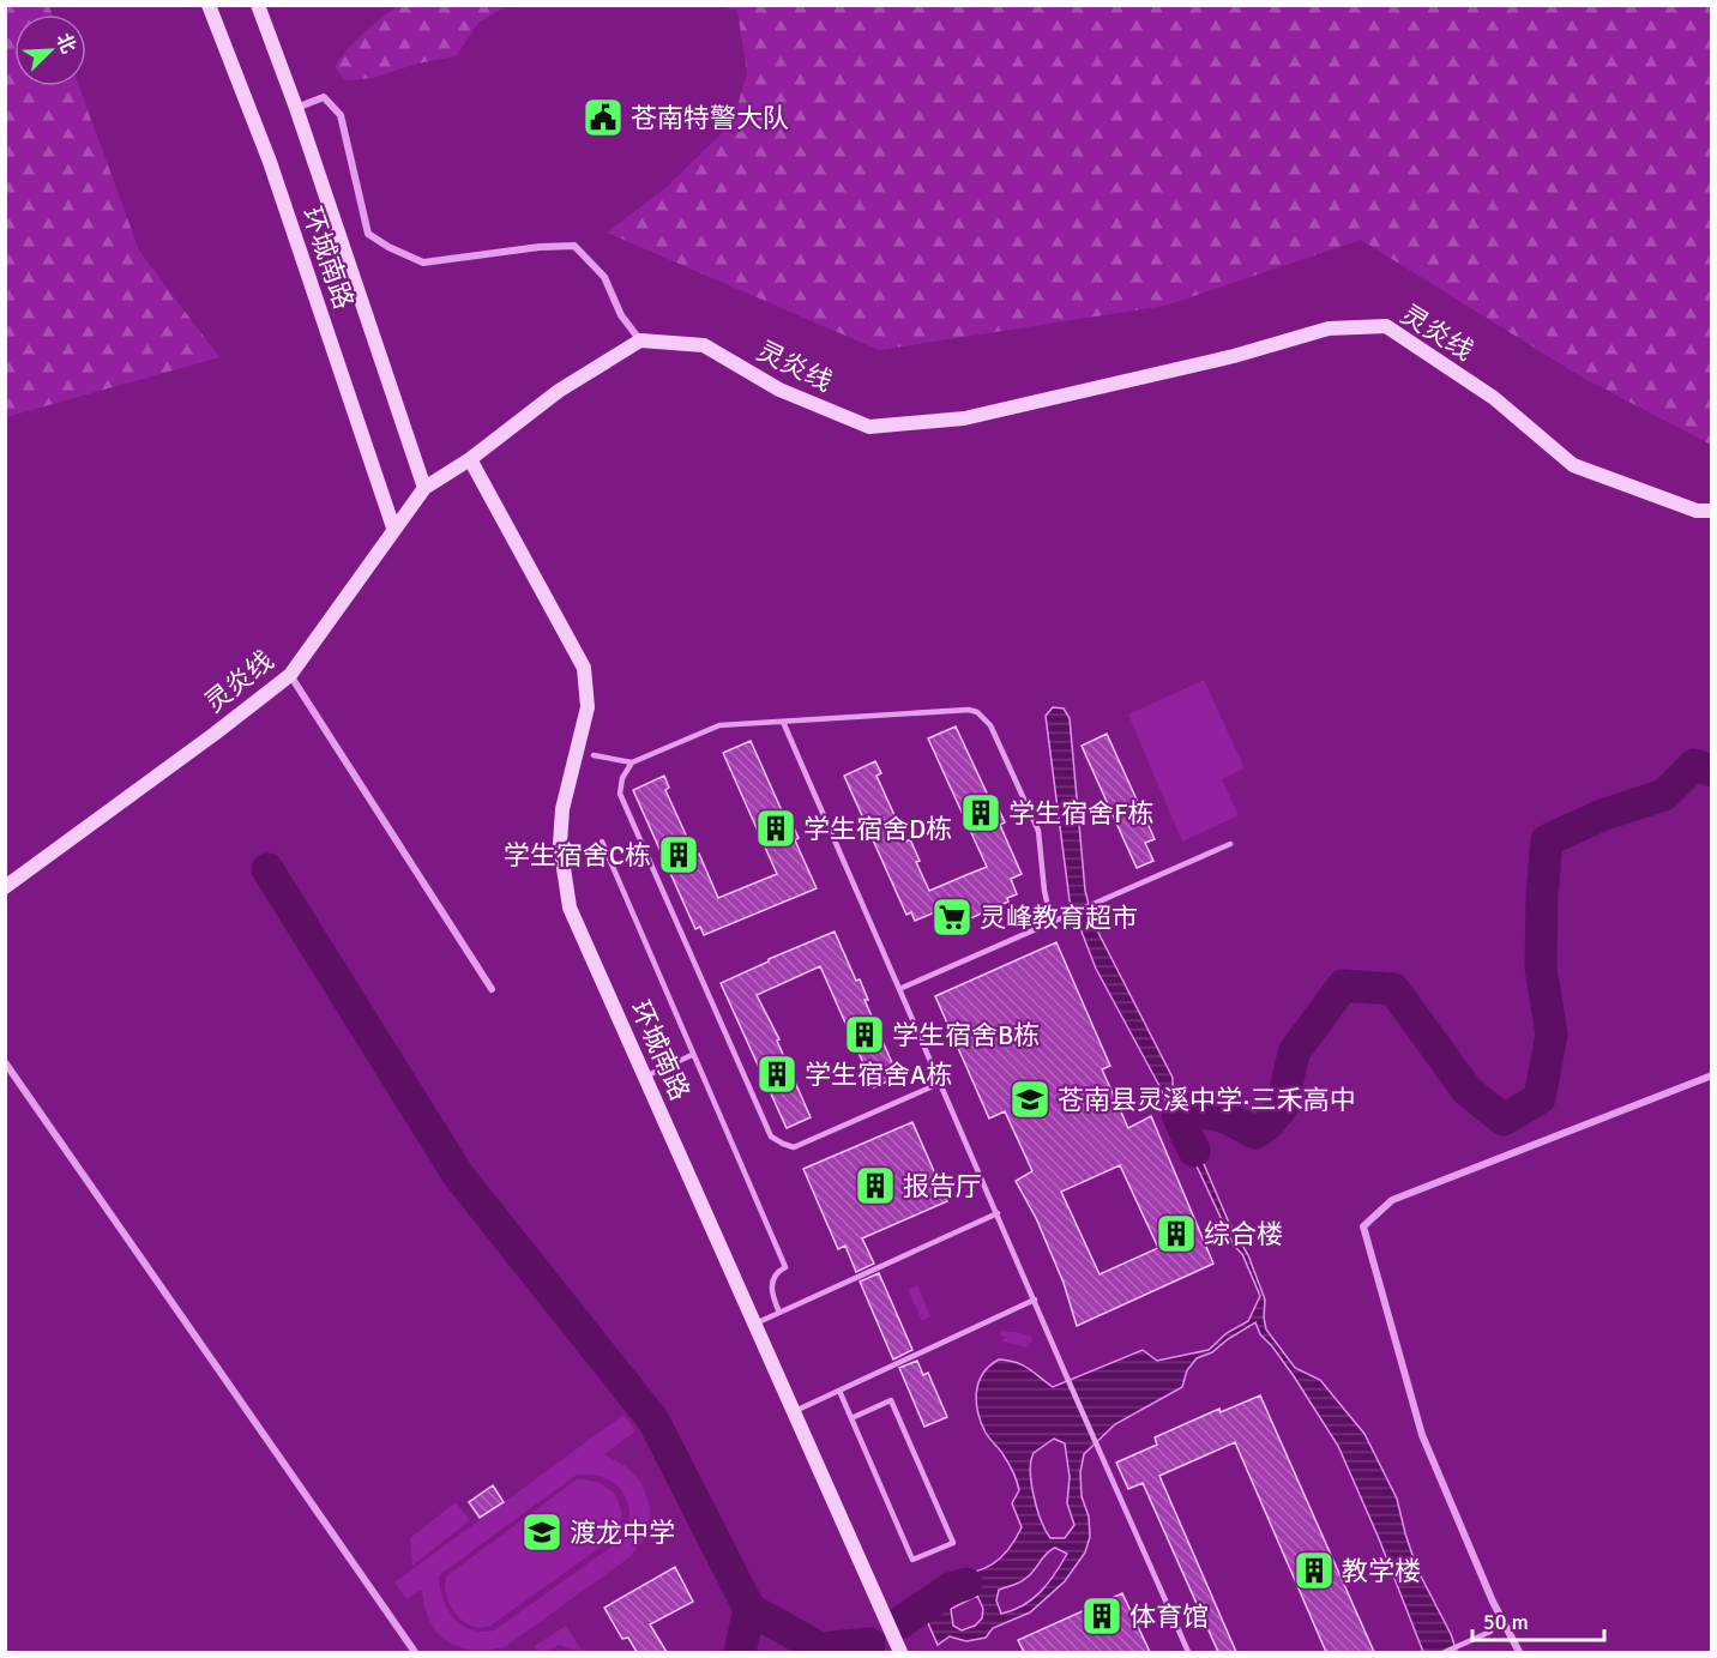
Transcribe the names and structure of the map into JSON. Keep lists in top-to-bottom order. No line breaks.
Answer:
{"streets":{"main road":["环城南路","灵炎线"]},"crossings":[["环城南路","灵炎线"]],"places":{"public building":["苍南特警大队"],"building":["学生宿舍F栋","学生宿舍D栋","学生宿舍C栋","学生宿舍B栋","学生宿舍A栋","报告厅","综合楼","教学楼","体育馆"],"supermarket":["灵峰教育超市"],"school or university":["苍南县灵溪中学·三禾高中","渡龙中学"]},"scale_bar":"50 m","north":"top right"}
